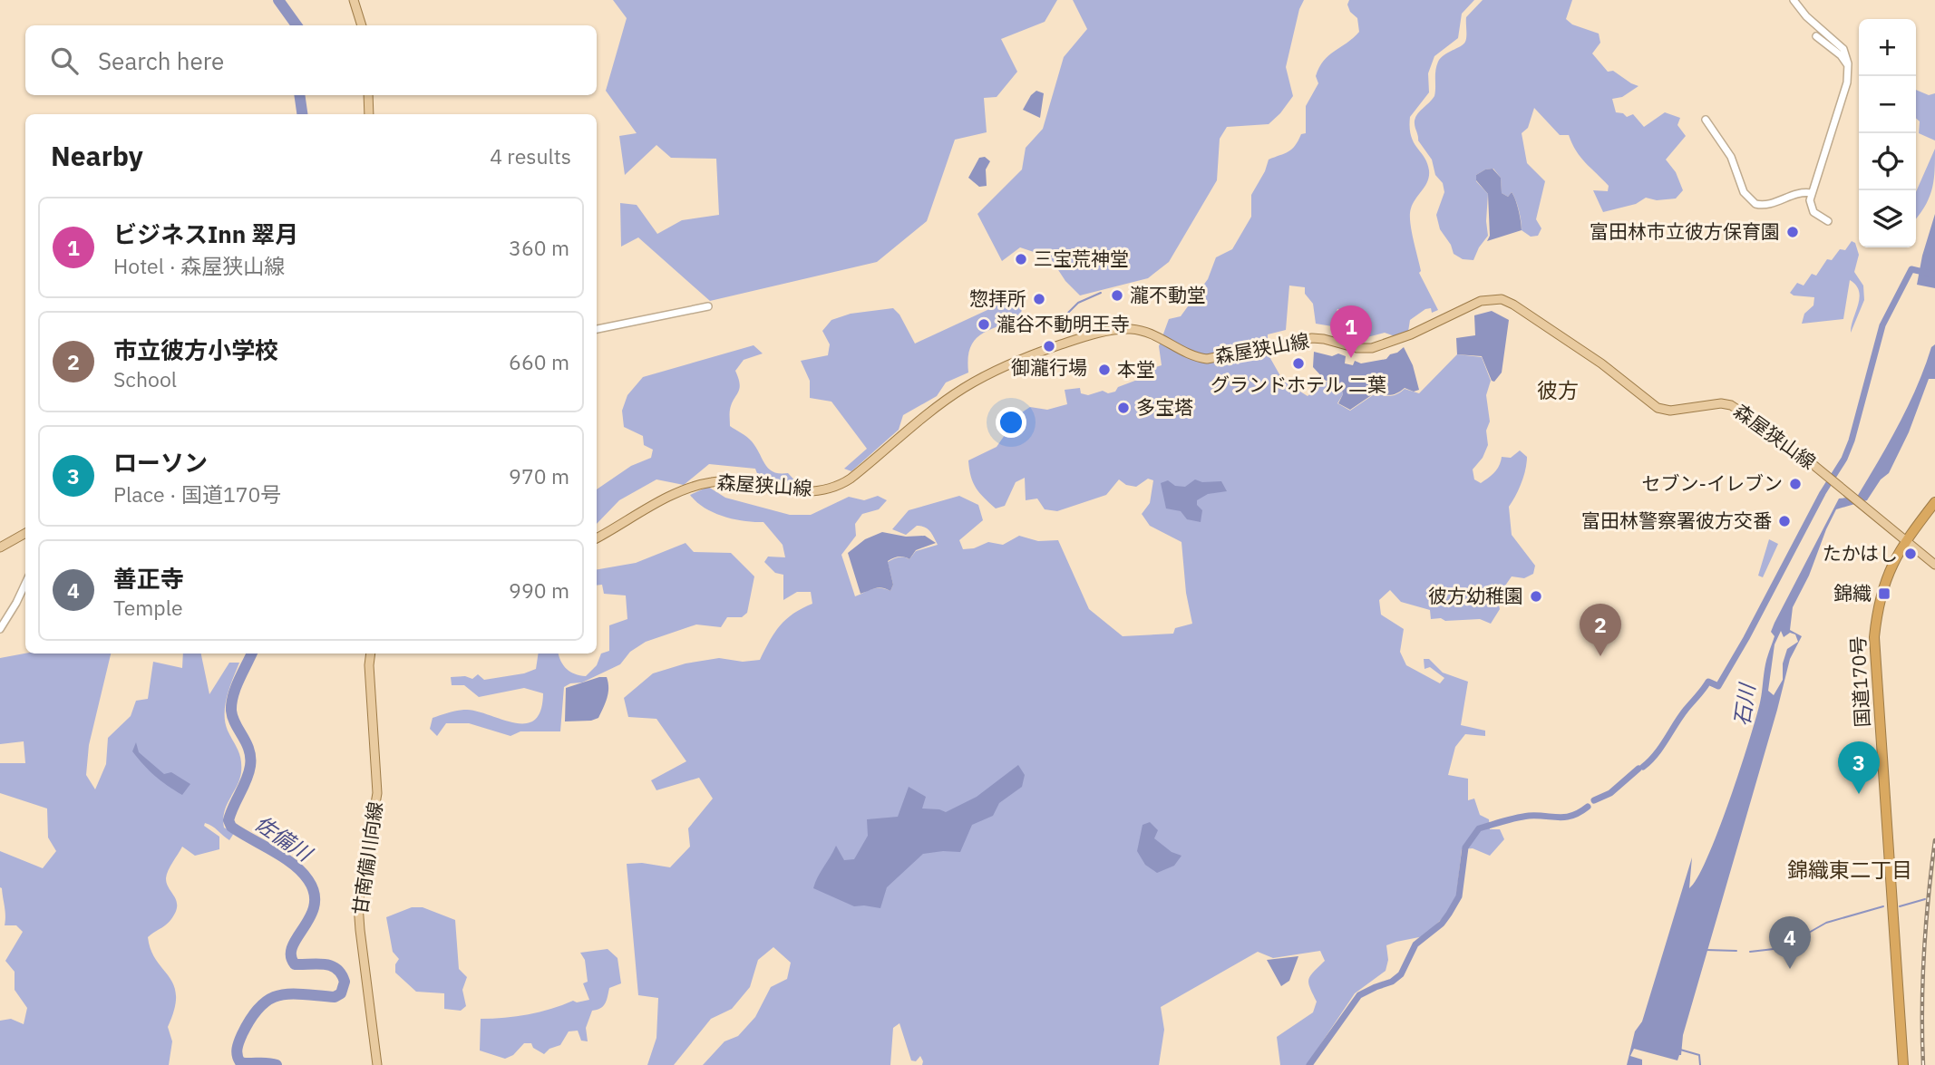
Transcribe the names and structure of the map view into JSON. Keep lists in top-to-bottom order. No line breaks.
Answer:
{"streets":{"highway":["国道170号"],"main road":["森屋狭山線","甘南備川向線"]},"crossings":[["森屋狭山線","国道170号"]],"districts":["彼方","錦織東二丁目"],"water":["石川","佐備川"],"places":{"other":["富田林市立彼方保育園","三宝荒神堂","瀧不動堂","惣拝所","瀧谷不動明王寺","御瀧行場","グランドホテル 二葉","本堂","多宝塔","セブン-イレブン","富田林警察署彼方交番","たかはし","彼方幼稚園"],"transit":["錦織"]},"page":{"map_buttons":["+","−"],"search":"Search here","heading":["Nearby","4 results"],"list":[{"mark":"1","name":"ビジネスInn 翠月","note":"Hotel · 森屋狭山線","value":"360 m"},{"mark":"2","name":"市立彼方小学校","note":"School","value":"660 m"},{"mark":"3","name":"ローソン","note":"Place · 国道170号","value":"970 m"},{"mark":"4","name":"善正寺","note":"Temple","value":"990 m"}],"pins":["1","2","3","4"]}}
